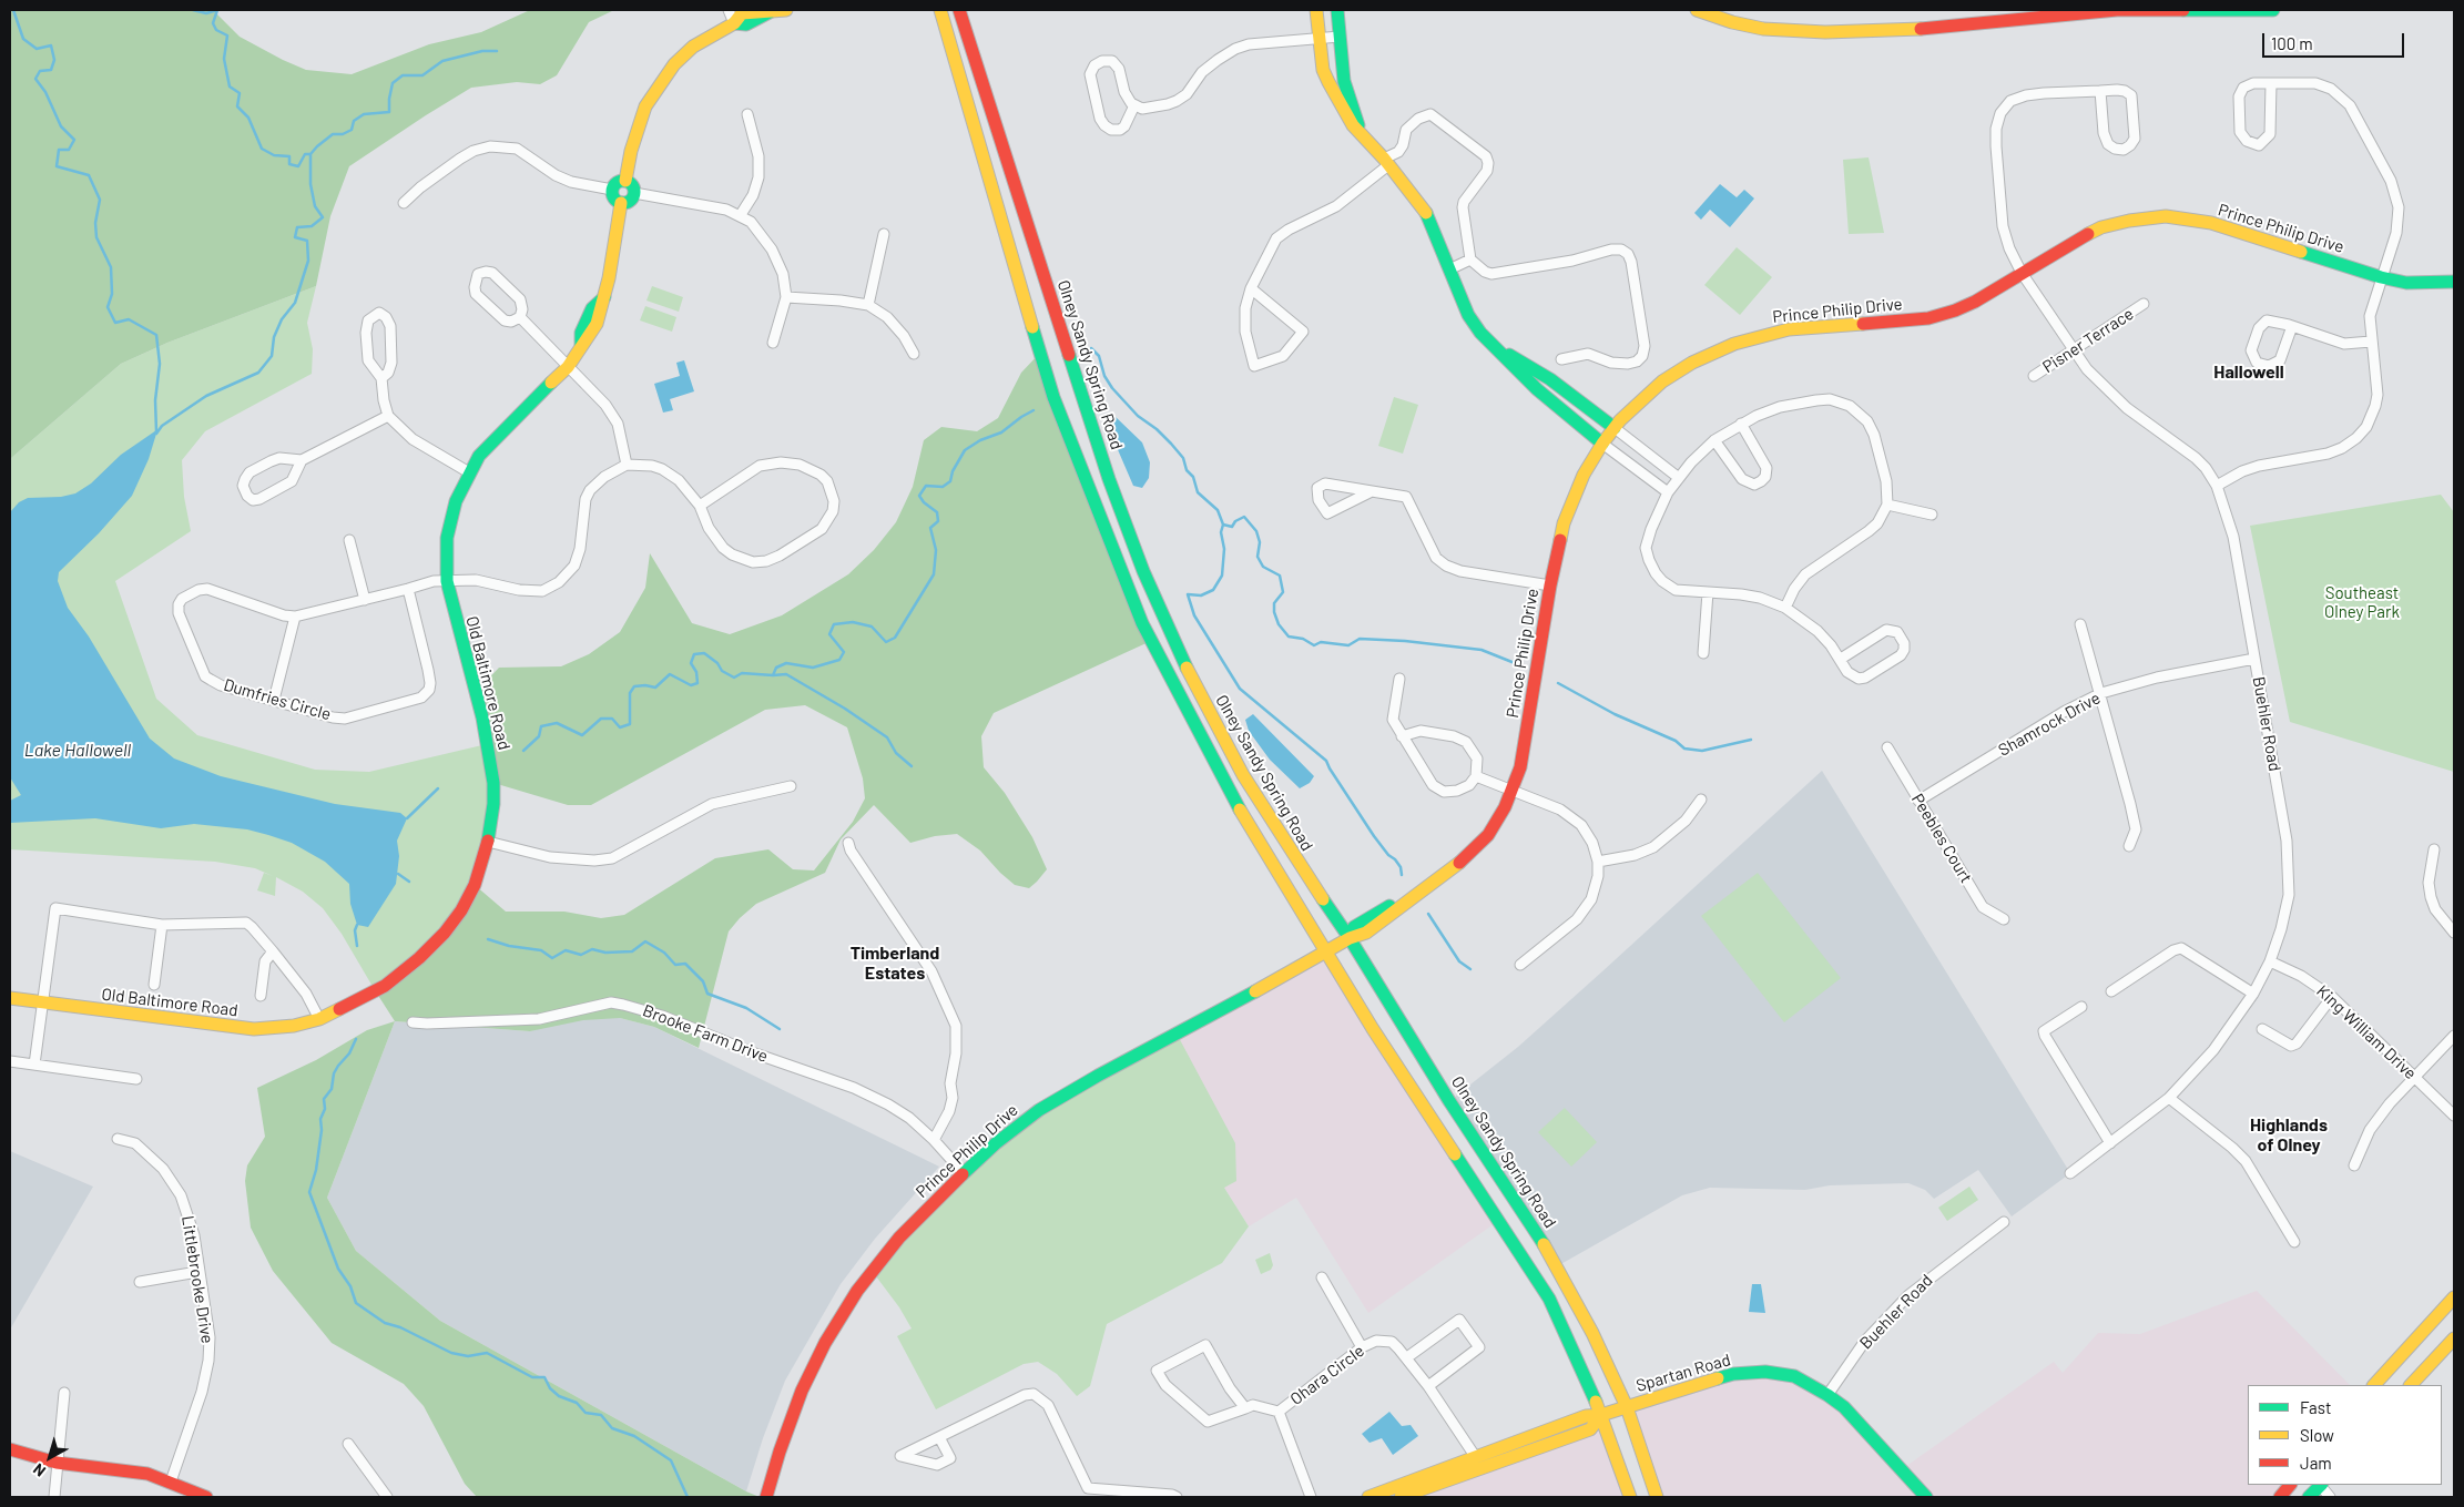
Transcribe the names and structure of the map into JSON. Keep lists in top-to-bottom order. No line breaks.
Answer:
{"streets":{"street":["Prince Philip Drive","Pisner Terrace","Olney Sandy Spring Road","Old Baltimore Road","Dumfries Circle","Shamrock Drive","Buehler Road","Peebles Court","King William Drive","Brooke Farm Drive","Littlebrooke Drive","Spartan Road","Ohara Circle"]},"crossings":[["Prince Philip Drive","Olney Sandy Spring Road"],["Prince Philip Drive","Buehler Road"],["Prince Philip Drive","Brooke Farm Drive"],["Pisner Terrace","Buehler Road"],["Olney Sandy Spring Road","Spartan Road"],["Old Baltimore Road","Dumfries Circle"],["Shamrock Drive","Buehler Road"],["Shamrock Drive","Peebles Court"],["Buehler Road","King William Drive"],["Buehler Road","Spartan Road"],["Spartan Road","Ohara Circle"]],"districts":["Hallowell","Timberland Estates","Highlands of Olney"],"water":["Lake Hallowell"],"parks":["Southeast Olney Park"],"legend":["Fast","Slow","Jam"],"scale_bar":"100 m","north":"bottom left"}
